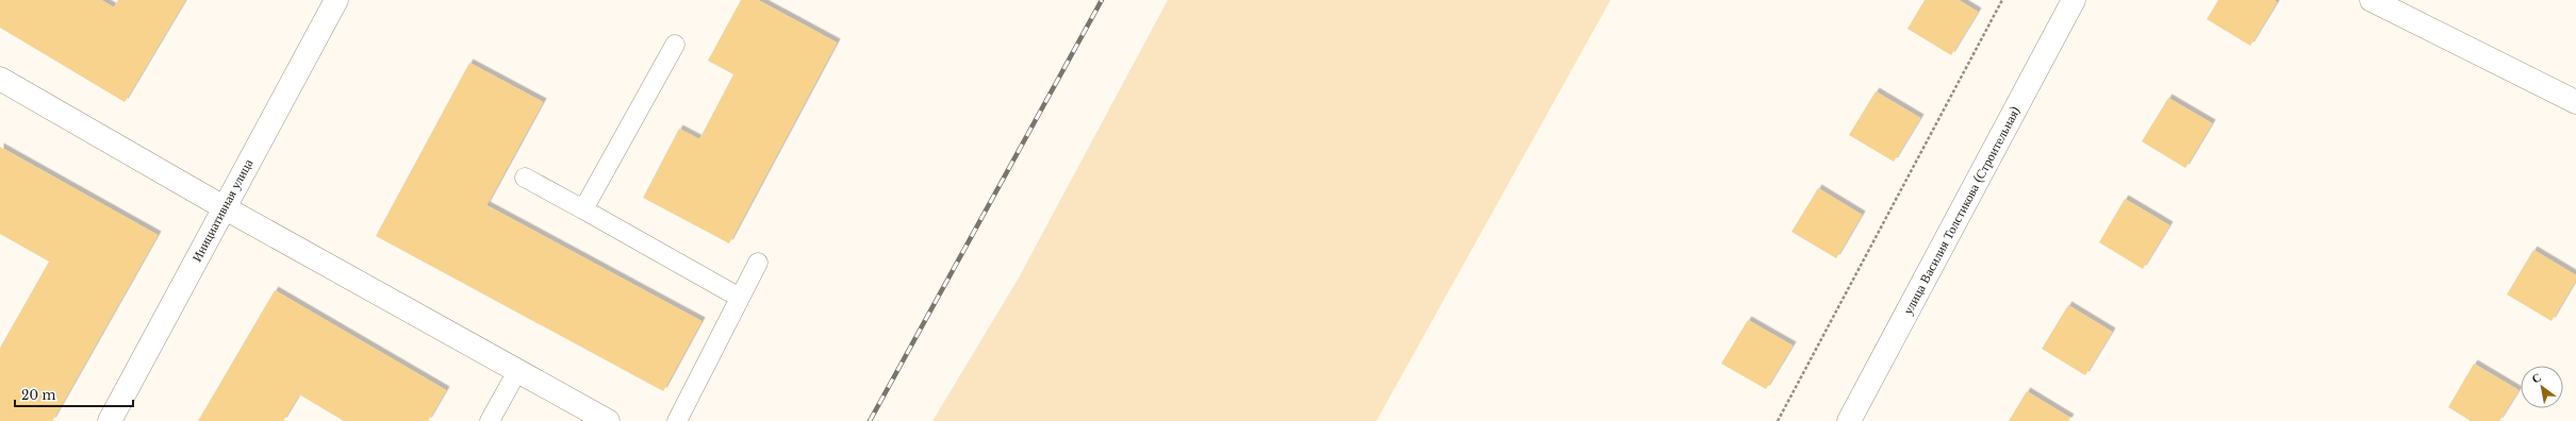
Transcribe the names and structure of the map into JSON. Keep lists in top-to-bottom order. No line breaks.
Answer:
{"streets":{"street":["Инициативная улица","улица Василия Толстикова (Строительная)"]},"scale_bar":"20 m","north":"top left"}
